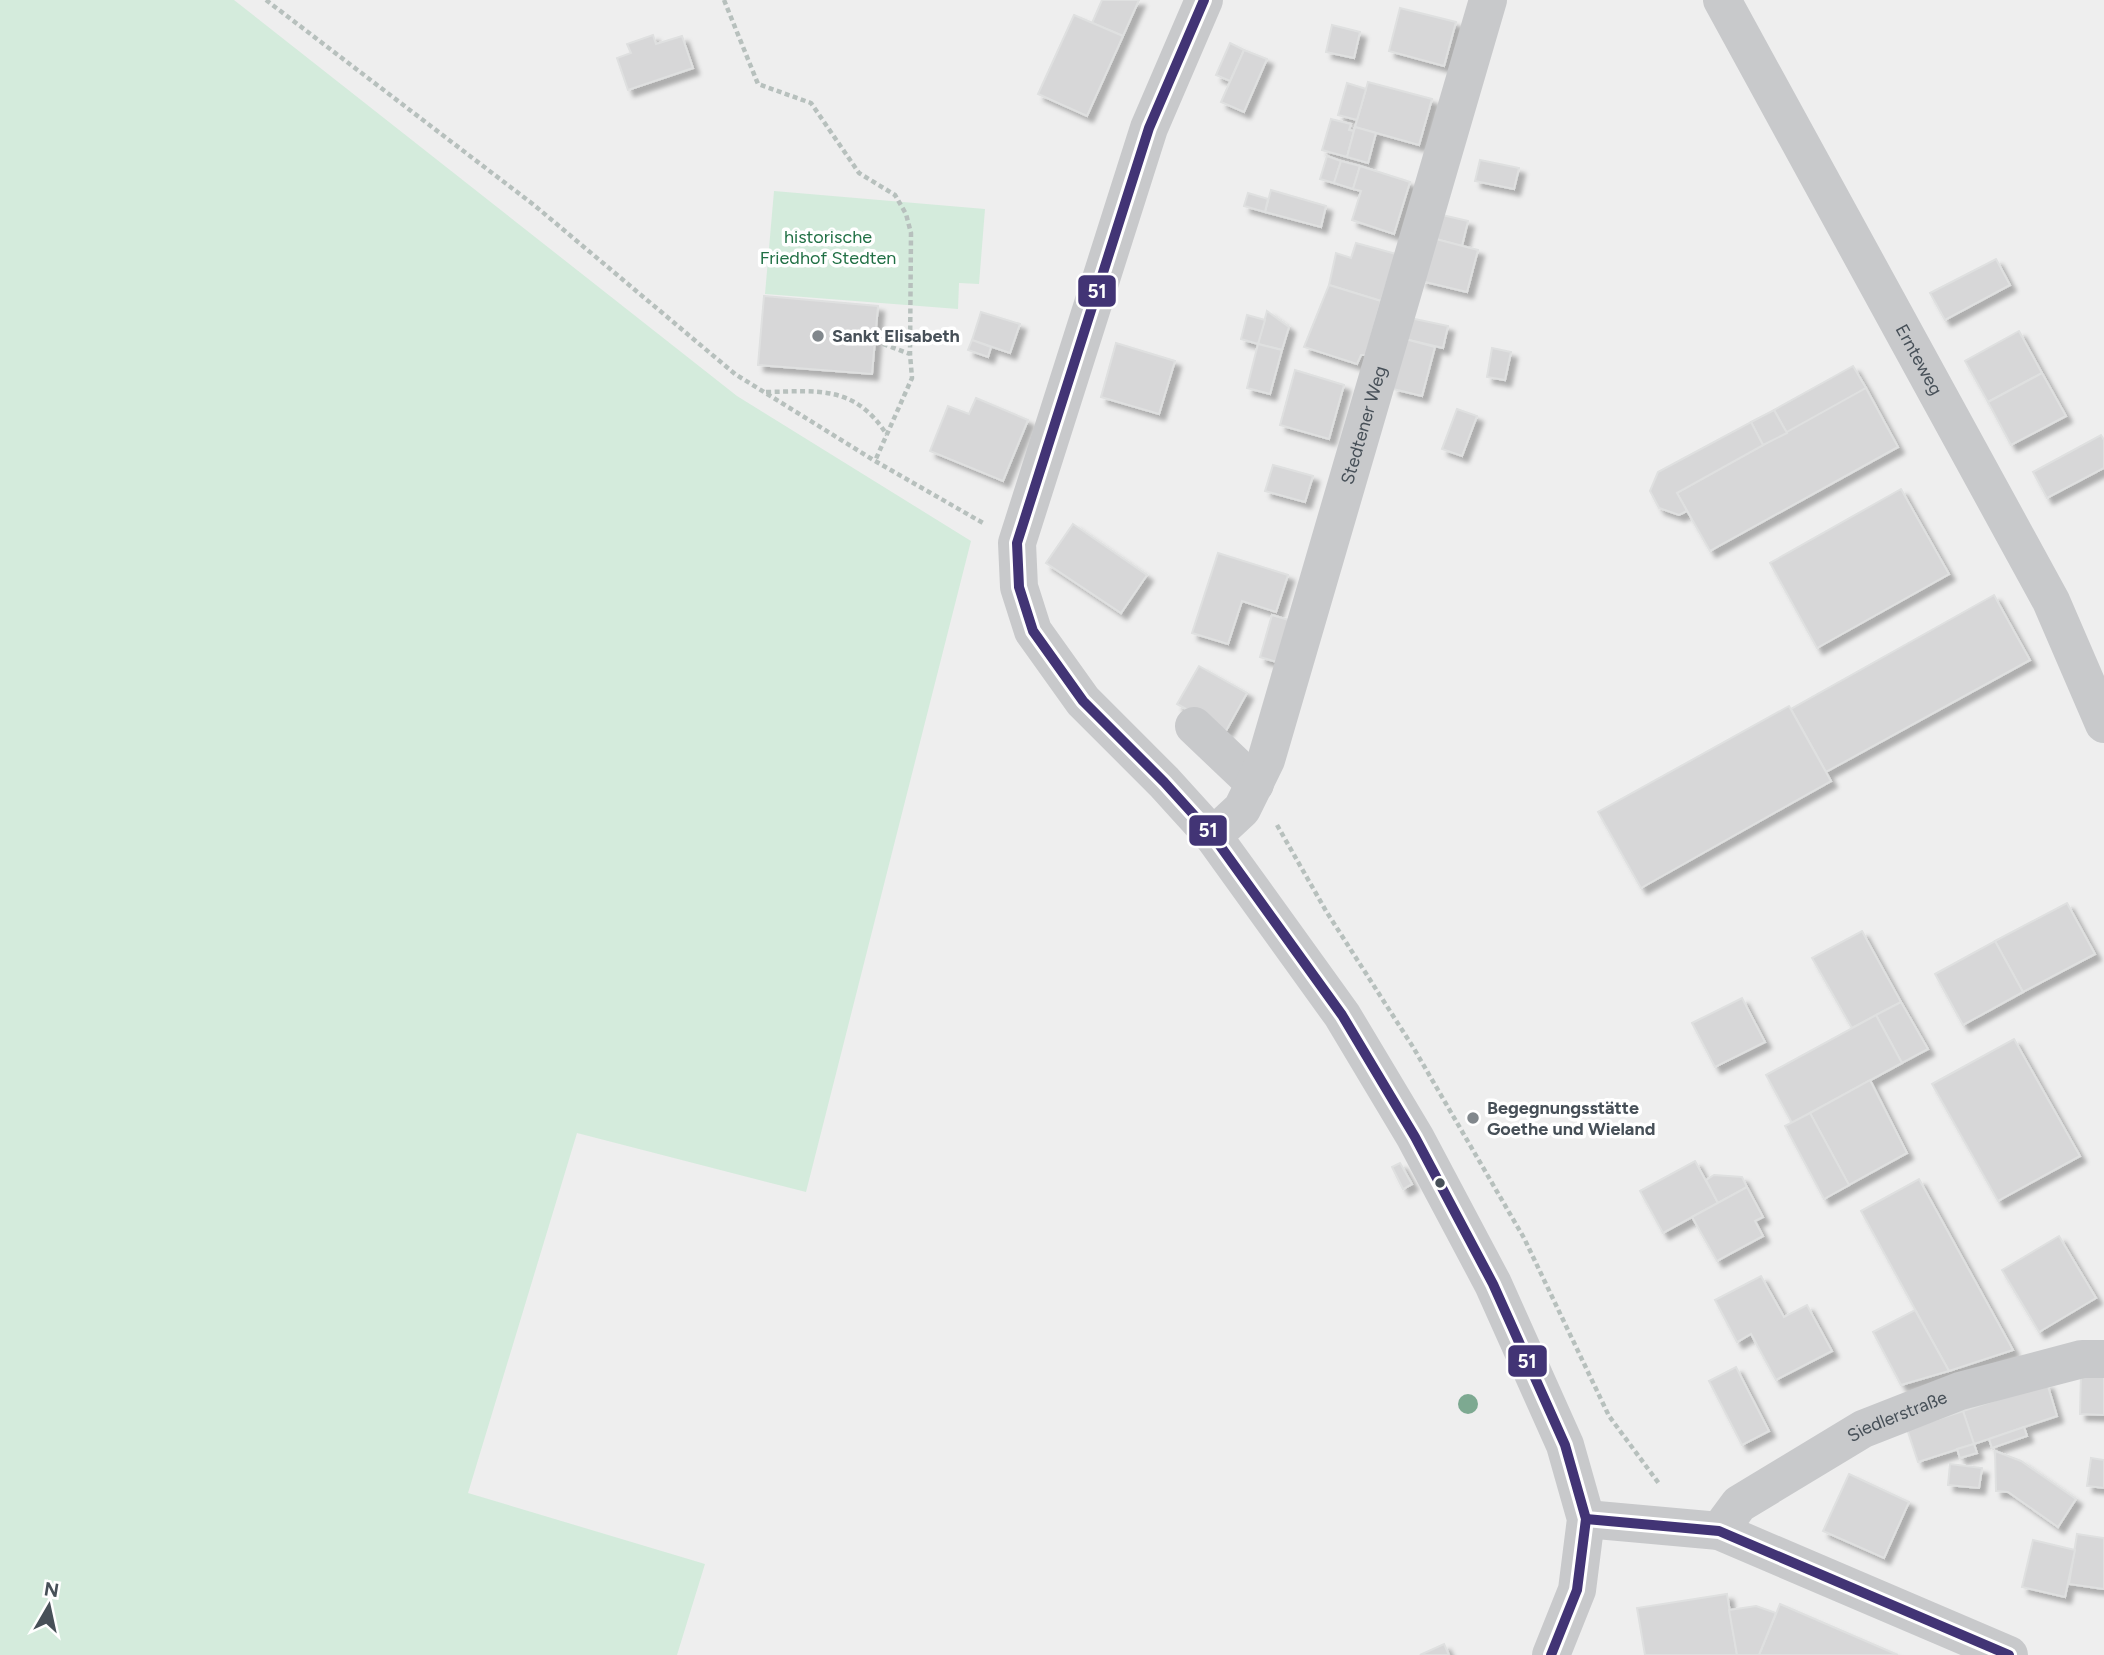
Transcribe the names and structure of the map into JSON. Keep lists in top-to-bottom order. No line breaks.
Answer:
{"streets":{"street":["Ernteweg","Stedtener Weg","Siedlerstraße"]},"parks":["historische Friedhof Stedten"],"places":["Sankt Elisabeth","Begegnungsstätte Goethe und Wieland"],"lines":["transit line 51"],"north":"top"}
